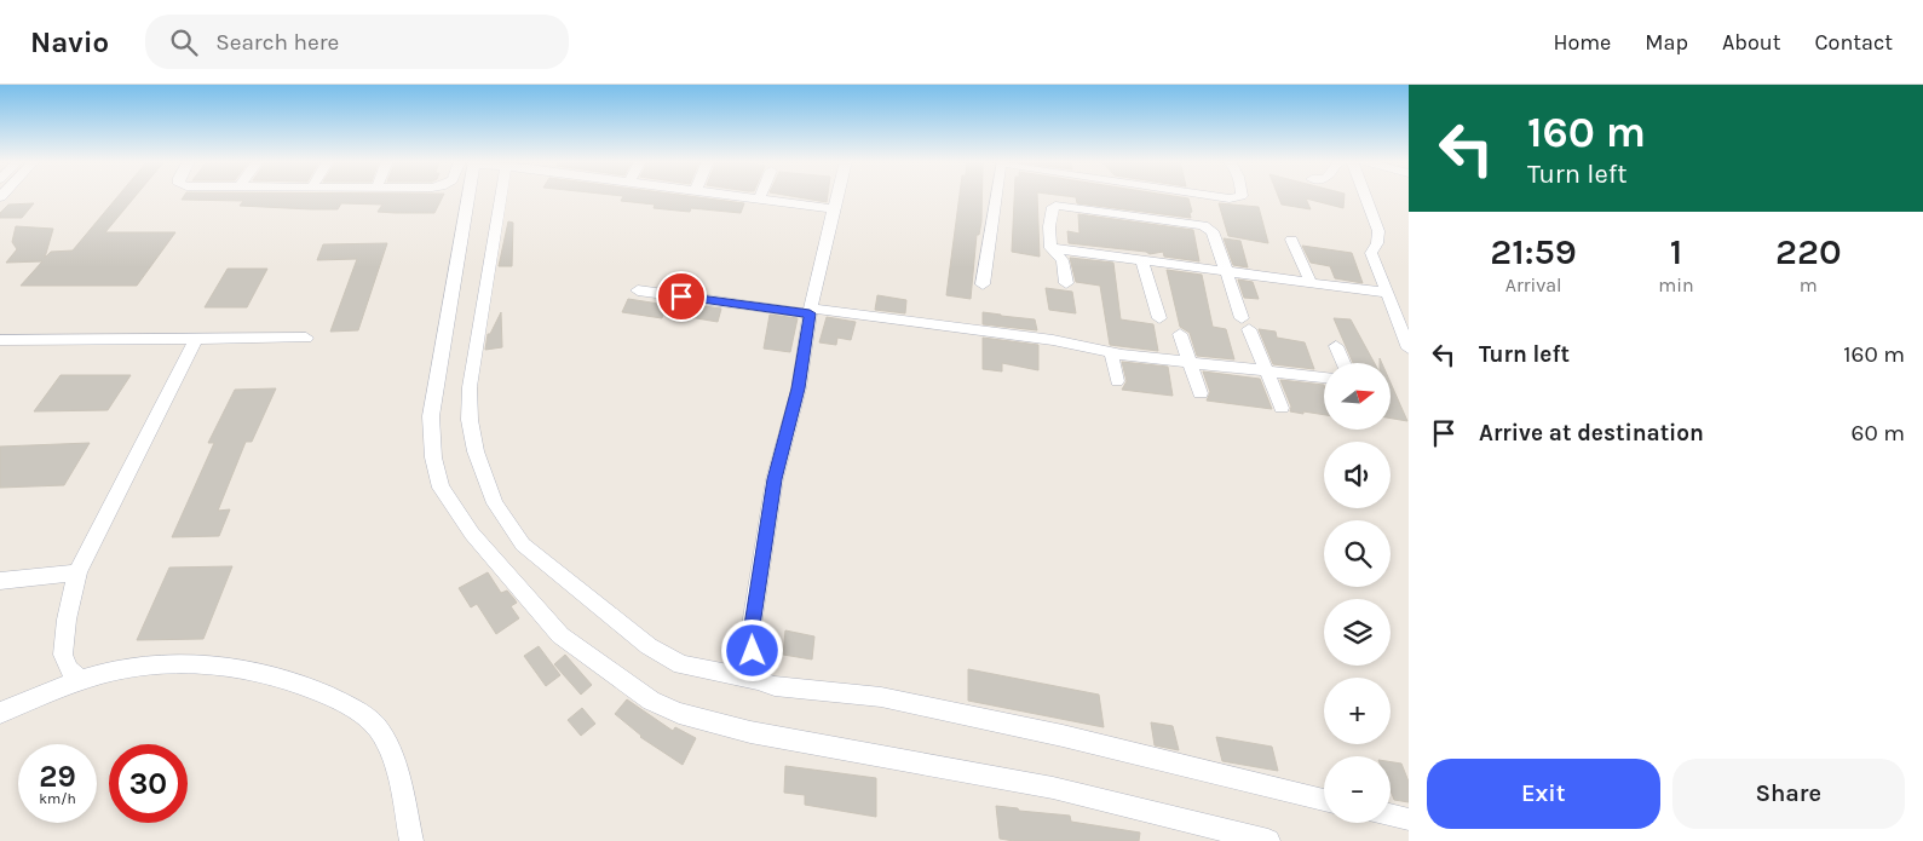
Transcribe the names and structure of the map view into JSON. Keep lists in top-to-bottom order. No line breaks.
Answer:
{"north":"right","page":{"header":"Navio","search":"Search here","nav":["Home","Map","About","Contact"],"turn":["160 m","Turn left"],"eta":["21:59","Arrival","1","min","220","m"],"list":[{"name":"Turn left","value":"160 m"},{"name":"Arrive at destination","value":"60 m"}],"map_buttons":["+","−"],"speed":"29 km/h","limit":"30","buttons":["Exit","Share"]}}
